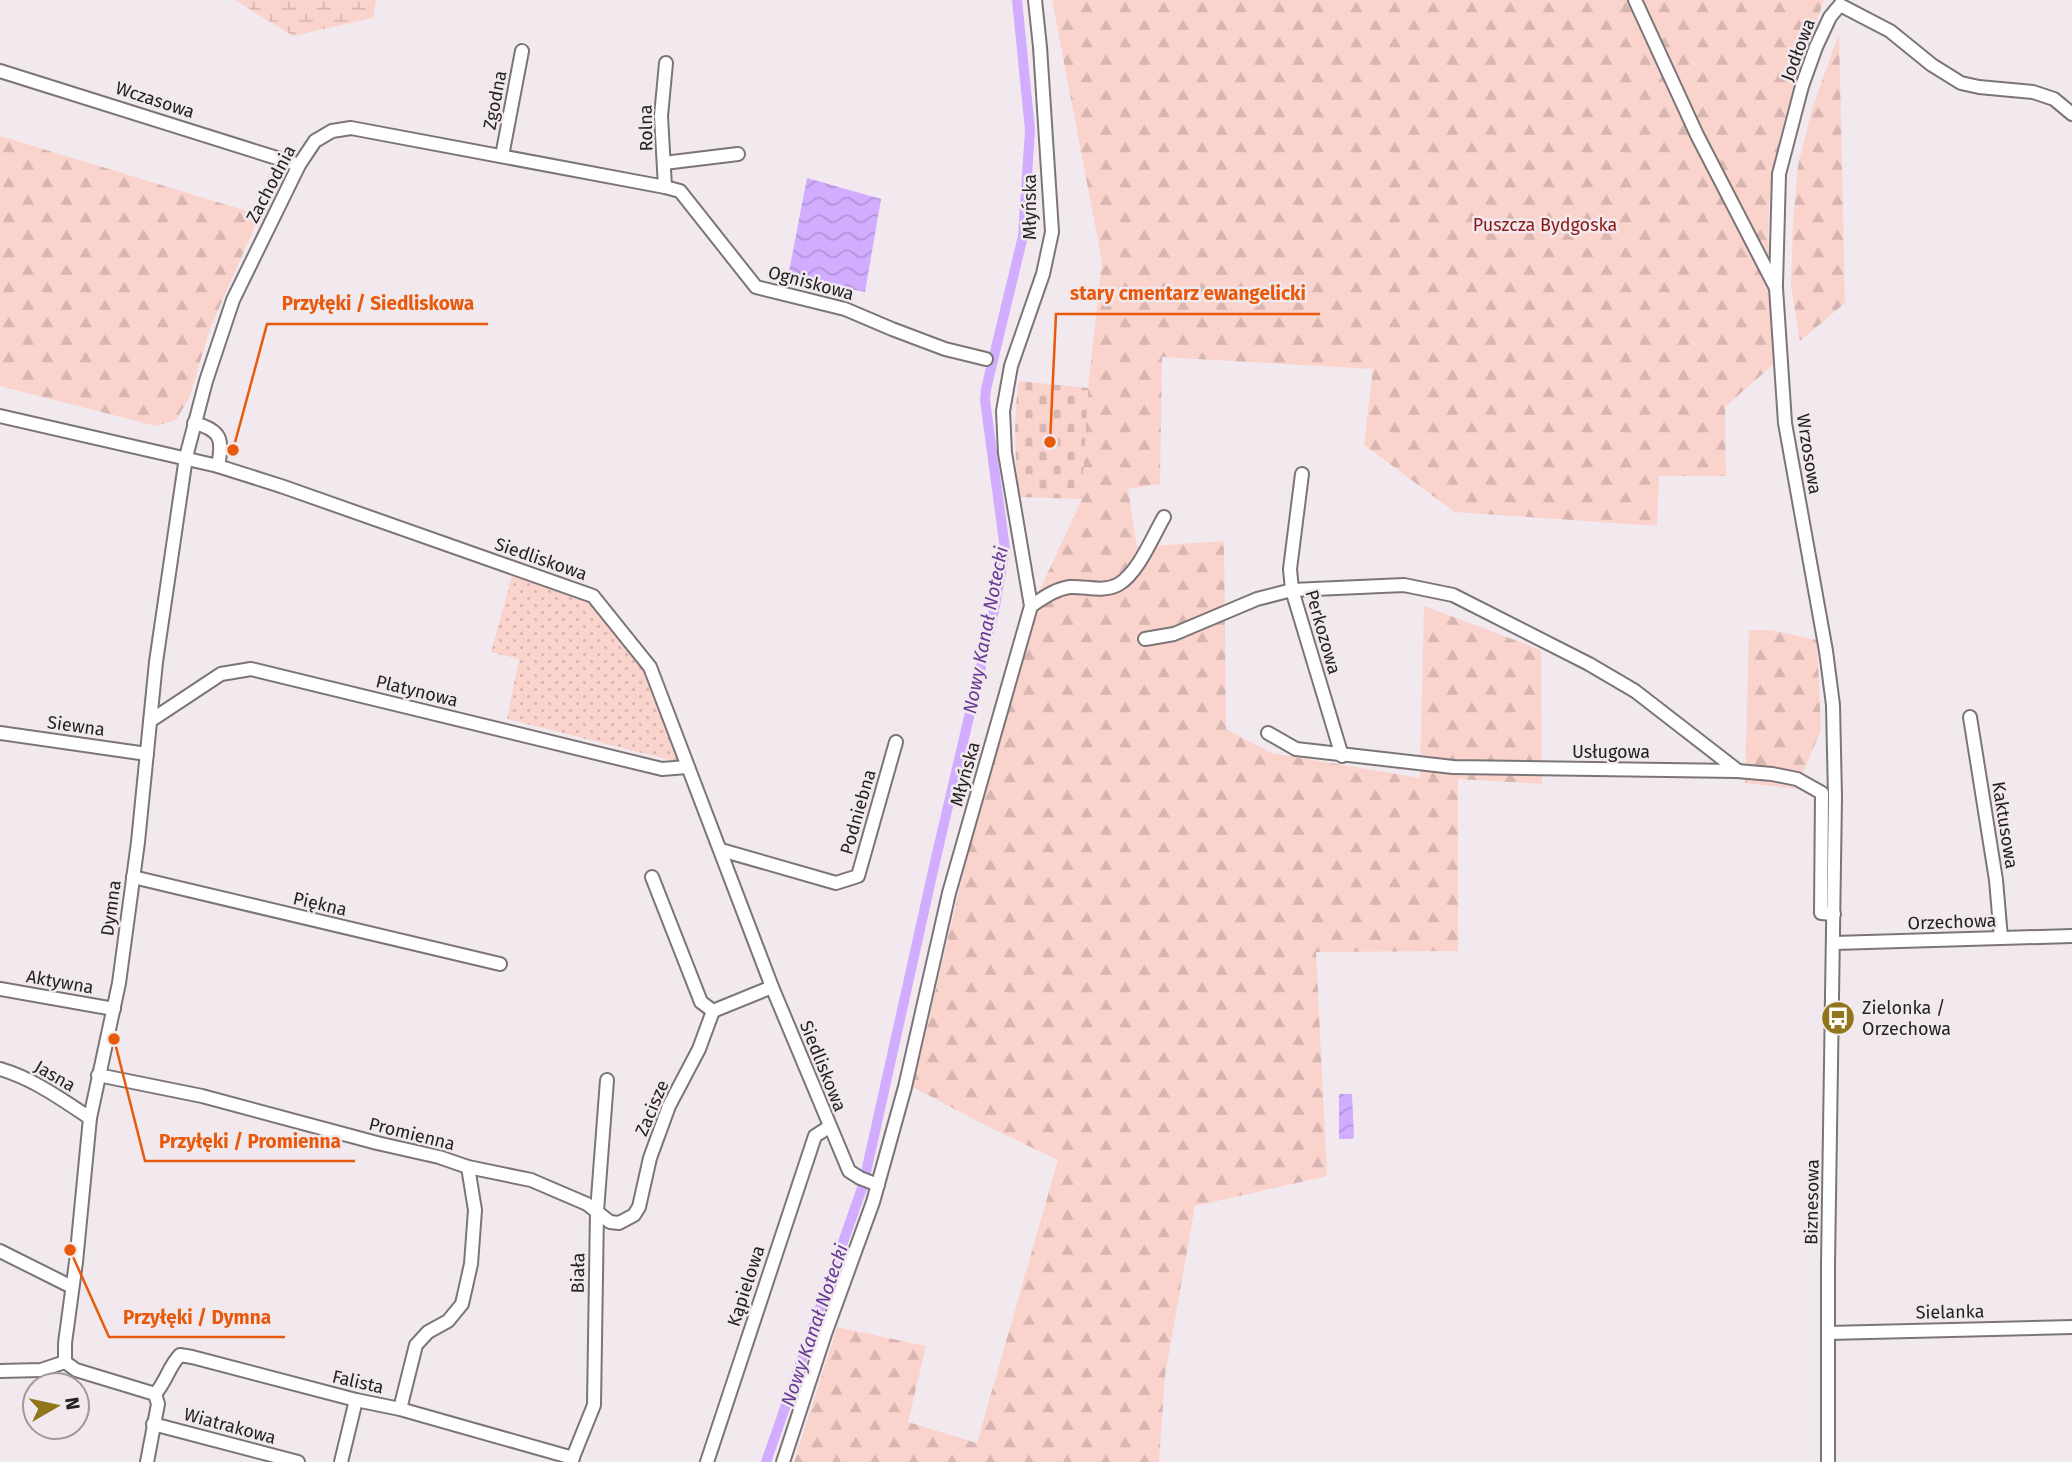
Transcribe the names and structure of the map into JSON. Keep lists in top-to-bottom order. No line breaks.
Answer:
{"streets":{"street":["Jodłowa","Wczasowa","Zgodna","Rolna","Zachodnia","Młyńska","Ogniskowa","Wrzosowa","Siedliskowa","Perkozowa","Platynowa","Siewna","Usługowa","Podniebna","Kaktusowa","Piękna","Dymna","Orzechowa","Aktywna","Jasna","Zacisze","Promienna","Biznesowa","Biała","Kąpielowa","Sielanka","Falista","Wiatrakowa"]},"crossings":[["Jodłowa","Wrzosowa"],["Wczasowa","Zachodnia"],["Zgodna","Zachodnia"],["Rolna","Zachodnia"],["Rolna","Ogniskowa"],["Zachodnia","Ogniskowa"],["Zachodnia","Siedliskowa"],["Zachodnia","Dymna"],["Młyńska","Siedliskowa"],["Wrzosowa","Usługowa"],["Wrzosowa","Orzechowa"],["Wrzosowa","Biznesowa"],["Siedliskowa","Platynowa"],["Siedliskowa","Podniebna"],["Siedliskowa","Dymna"],["Siedliskowa","Kąpielowa"],["Perkozowa","Usługowa"],["Platynowa","Dymna"],["Siewna","Dymna"],["Kaktusowa","Orzechowa"],["Piękna","Dymna"],["Dymna","Aktywna"],["Dymna","Jasna"],["Dymna","Promienna"],["Orzechowa","Biznesowa"],["Zacisze","Promienna"],["Promienna","Biała"],["Biznesowa","Sielanka"],["Biała","Falista"]],"water":["Nowy Kanał Notecki"],"parks":["Puszcza Bydgoska"],"places":{"other":["stary cmentarz ewangelicki","Przyłęki / Siedliskowa","Przyłęki / Promienna","Przyłęki / Dymna"],"bus stop":["Zielonka / Orzechowa"]},"north":"right"}
